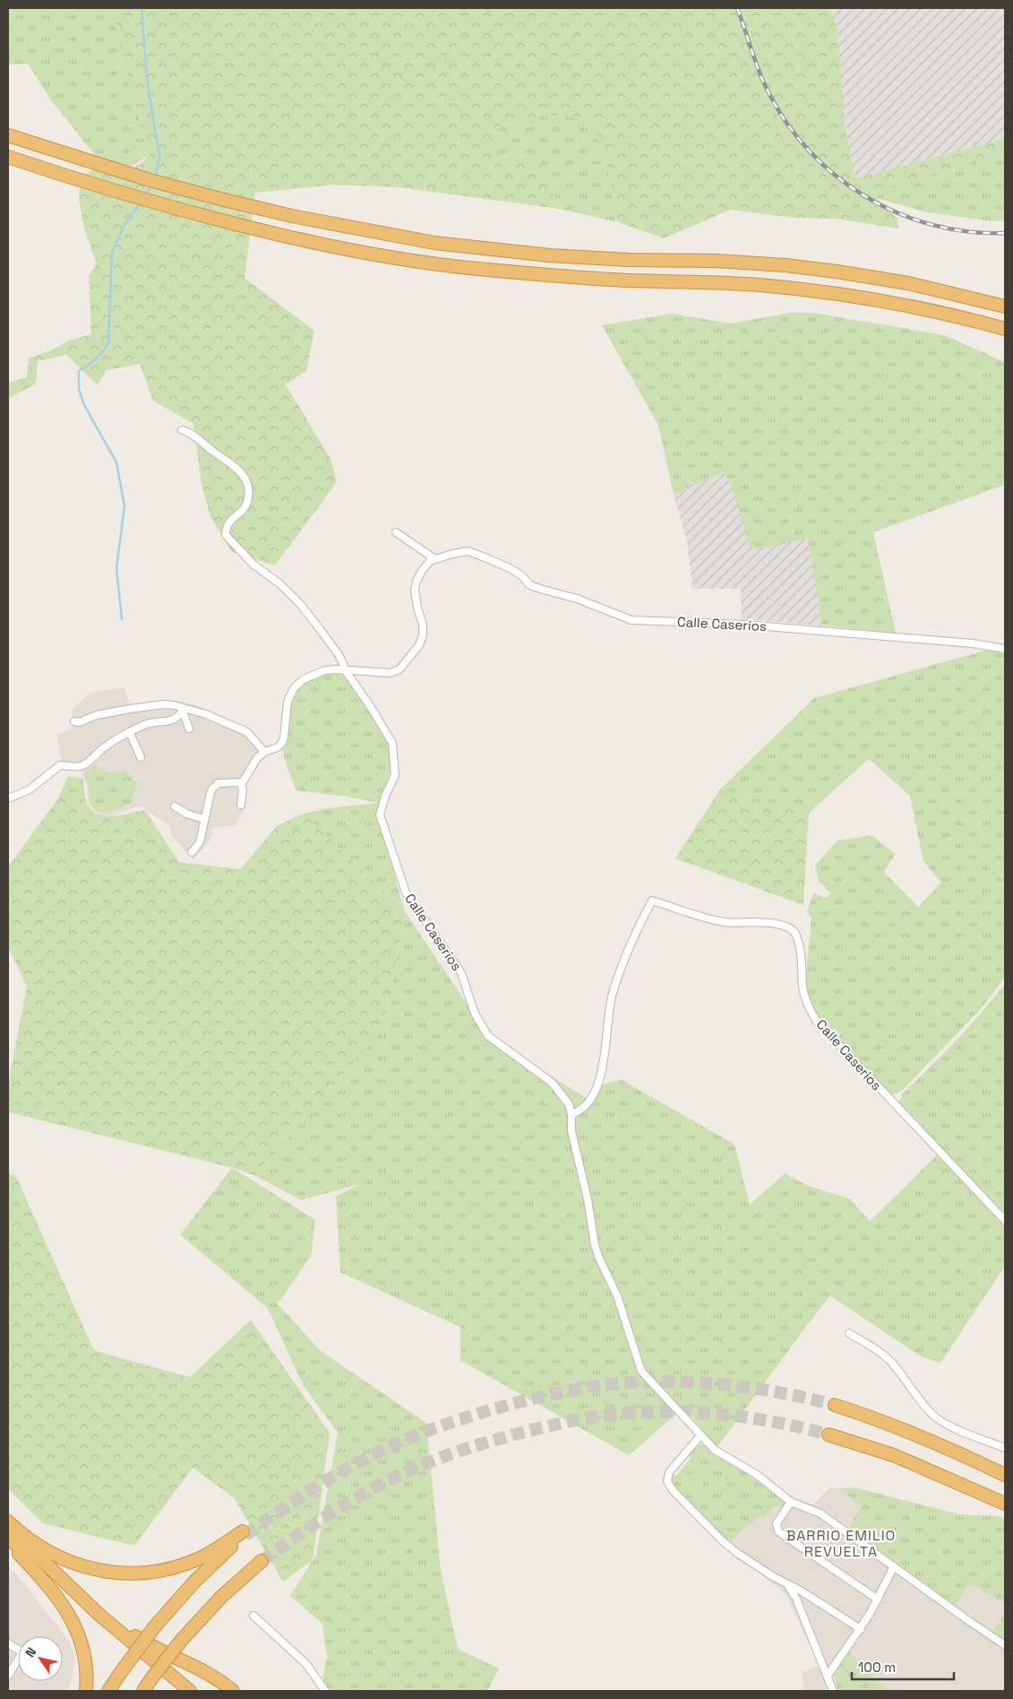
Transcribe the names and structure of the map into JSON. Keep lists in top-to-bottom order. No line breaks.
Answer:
{"streets":{"street":["Calle Caseríos","Calle Caserios"]},"districts":["BARRIO EMILIO REVUELTA"],"scale_bar":"100 m","north":"top left"}
